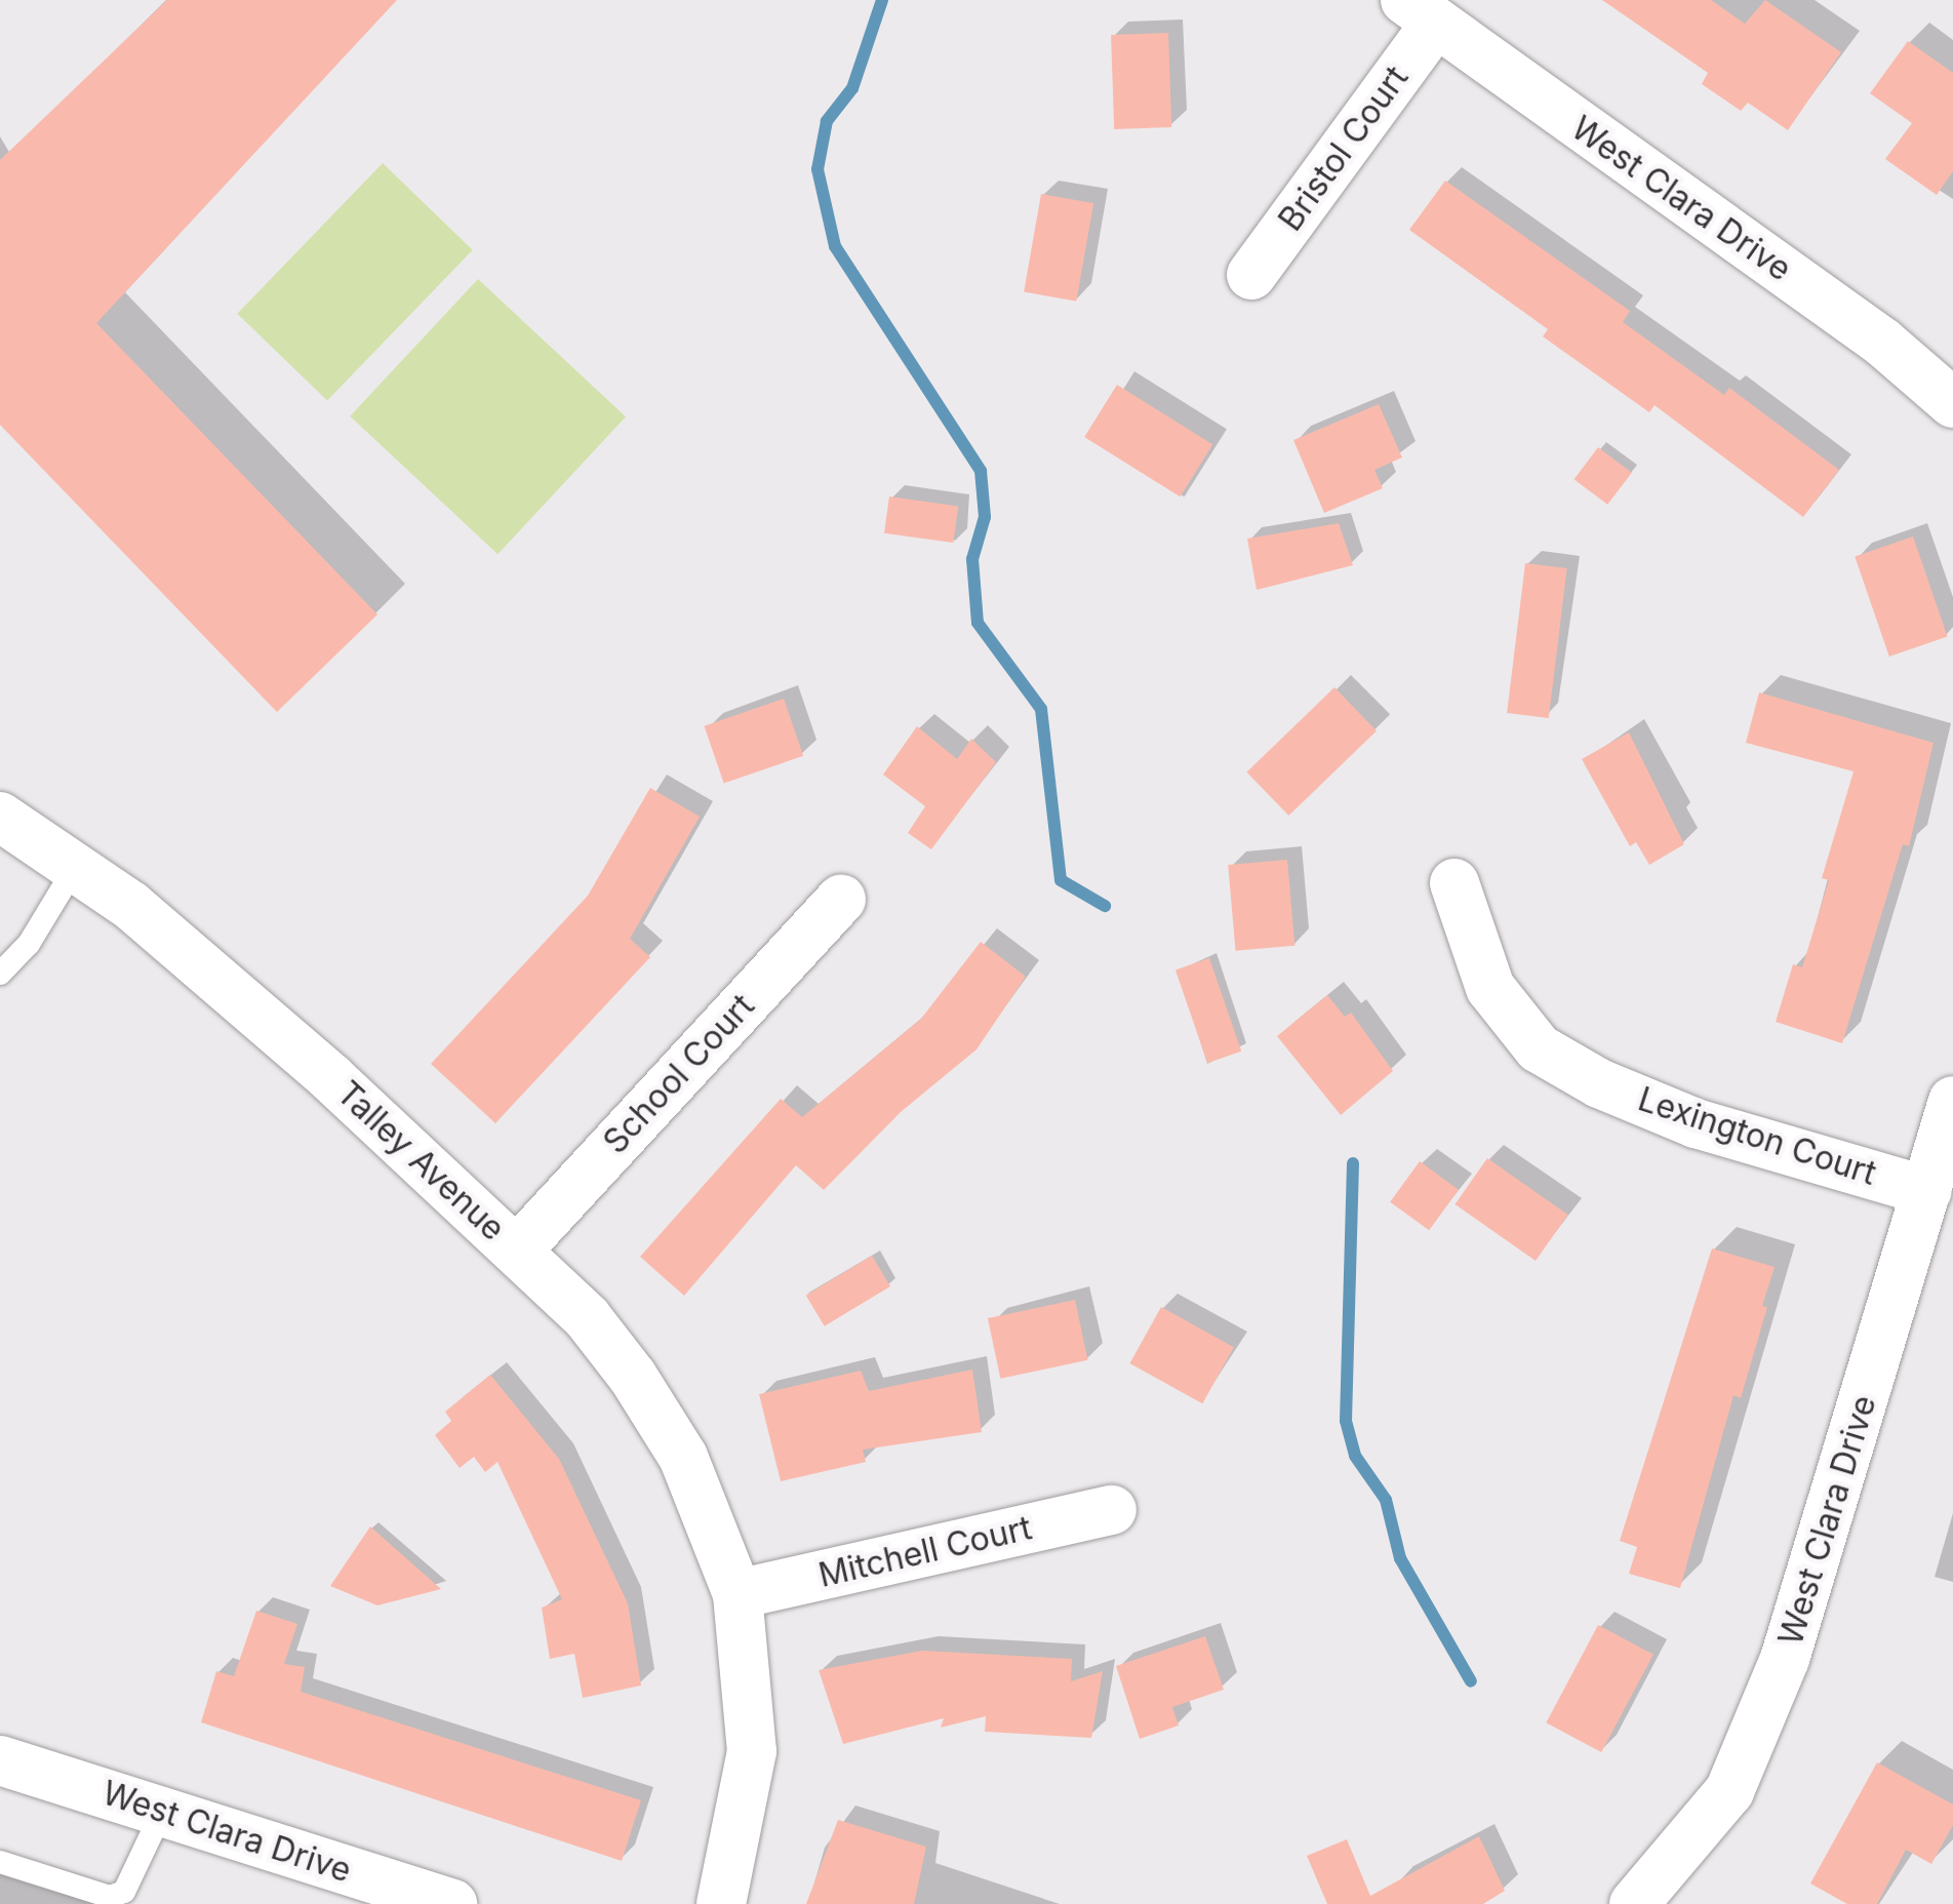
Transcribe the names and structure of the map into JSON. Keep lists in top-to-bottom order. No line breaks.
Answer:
{"streets":{"street":["Bristol Court","West Clara Drive","School Court","Lexington Court","Talley Avenue","Mitchell Court"]},"crossings":[["Bristol Court","West Clara Drive"],["West Clara Drive","Lexington Court"],["School Court","Talley Avenue"],["Talley Avenue","Mitchell Court"]]}
